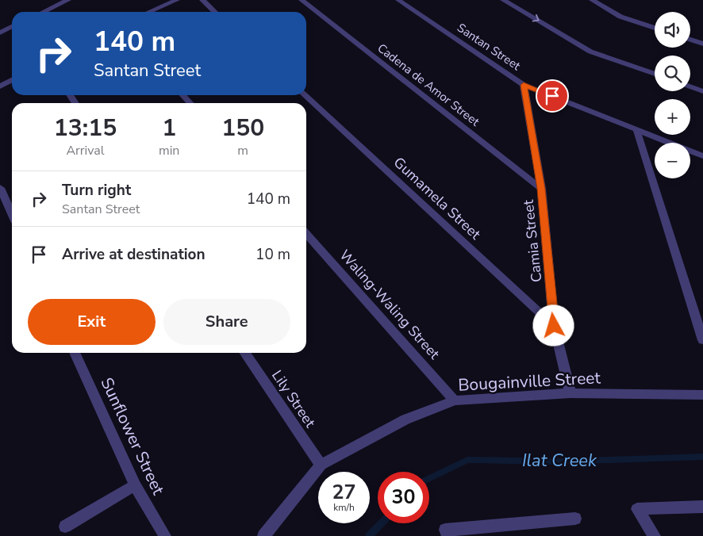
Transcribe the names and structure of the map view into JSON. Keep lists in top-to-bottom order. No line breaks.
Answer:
{"streets":{"street":["Santan Street","Cadena de Amor Street","Gumamela Street","Camia Street","Waling-Waling Street","Bougainville Street","Lily Street","Sunflower Street"]},"crossings":[["Santan Street","Camia Street"],["Cadena de Amor Street","Camia Street"],["Gumamela Street","Camia Street"],["Camia Street","Bougainville Street"],["Waling-Waling Street","Bougainville Street"],["Bougainville Street","Lily Street"]],"water":["Ilat Creek"],"page":{"map_buttons":["+","−"],"turn":["140 m","Santan Street"],"eta":["13:15","Arrival","1","min","150","m"],"list":[{"name":"Turn right","note":"Santan Street","value":"140 m"},{"name":"Arrive at destination","value":"10 m"}],"buttons":["Exit","Share"],"speed":"27 km/h","limit":"30"}}
